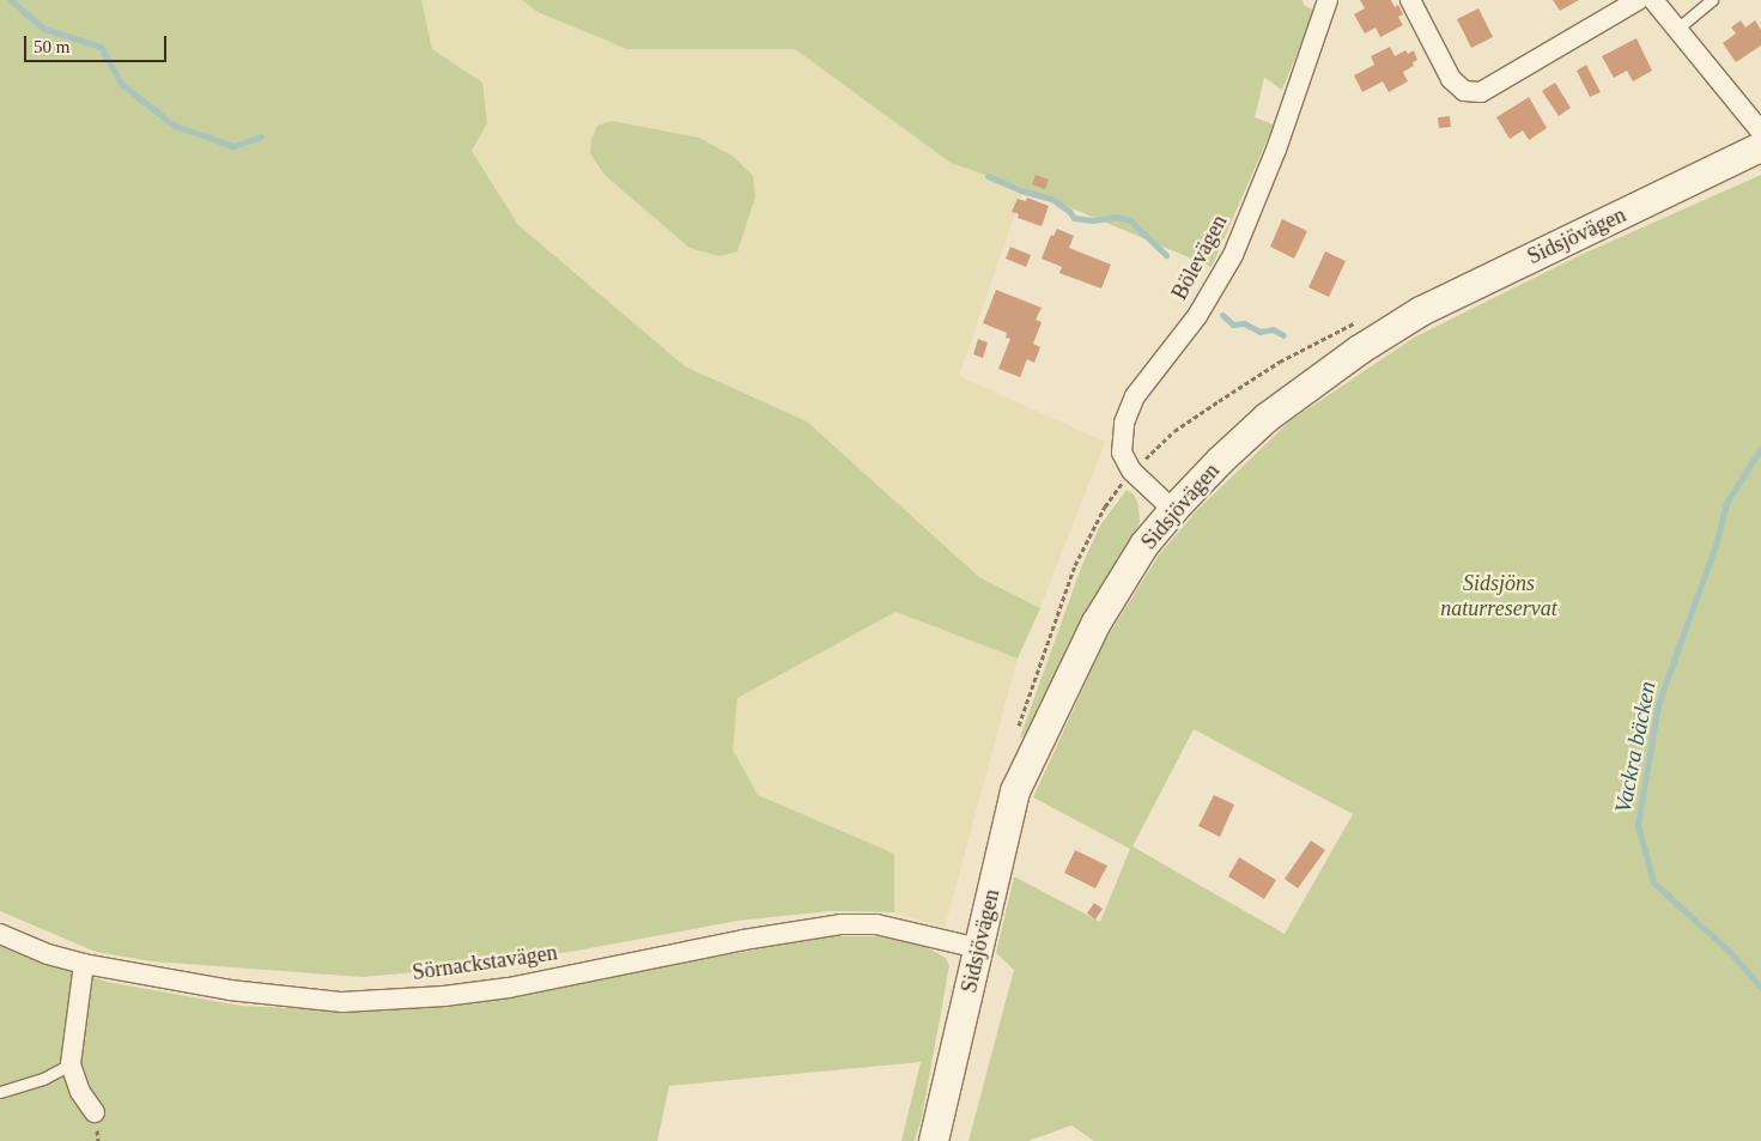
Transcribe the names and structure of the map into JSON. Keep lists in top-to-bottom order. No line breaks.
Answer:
{"streets":{"main road":["Sidsjövägen"],"street":["Bölevägen","Sörnackstavägen"]},"crossings":[["Sidsjövägen","Bölevägen"],["Sidsjövägen","Sörnackstavägen"]],"water":["Vackra bäcken"],"parks":["Sidsjöns naturreservat"],"scale_bar":"50 m"}
